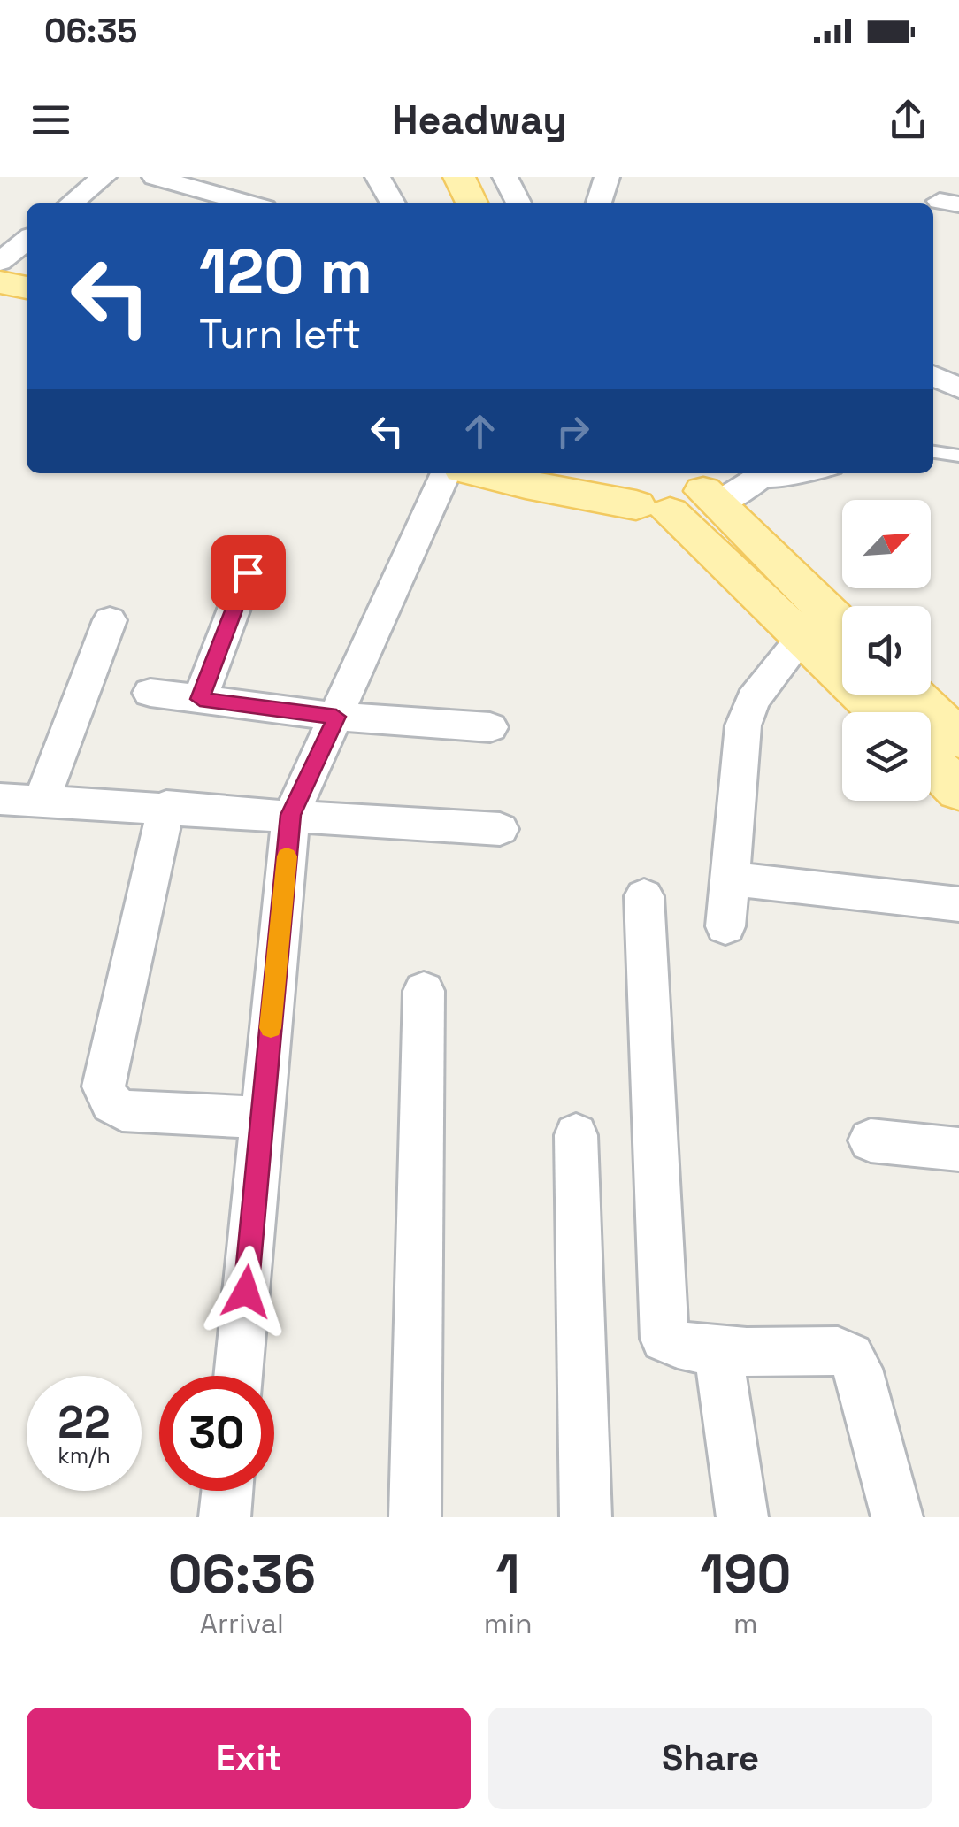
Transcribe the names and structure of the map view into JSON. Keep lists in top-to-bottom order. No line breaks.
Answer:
{"north":"top right","page":{"status":"06:35","header":"Headway","turn":["120 m","Turn left"],"speed":"22 km/h","limit":"30","eta":["06:36","Arrival","1","min","190","m"],"buttons":["Exit","Share"]}}
